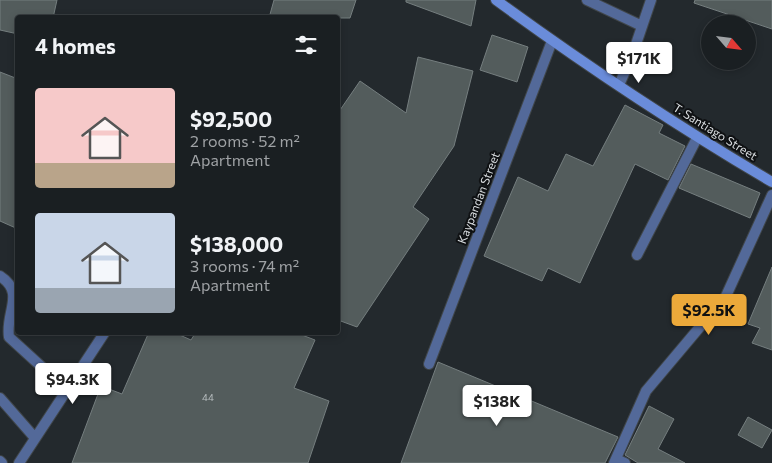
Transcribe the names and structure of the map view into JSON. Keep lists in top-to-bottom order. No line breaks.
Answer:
{"streets":{"main road":["T. Santiago Street"],"street":["Kaypandan Street"]},"crossings":[["T. Santiago Street","Kaypandan Street"]],"house_numbers":["44"],"north":"bottom right","page":{"heading":"4 homes","price":["$171K","$92.5K","$94.3K","$138K"],"list":[{"name":"$92,500","note":"2 rooms · 52 m² · Apartment"},{"name":"$138,000","note":"3 rooms · 74 m² · Apartment"}]}}
